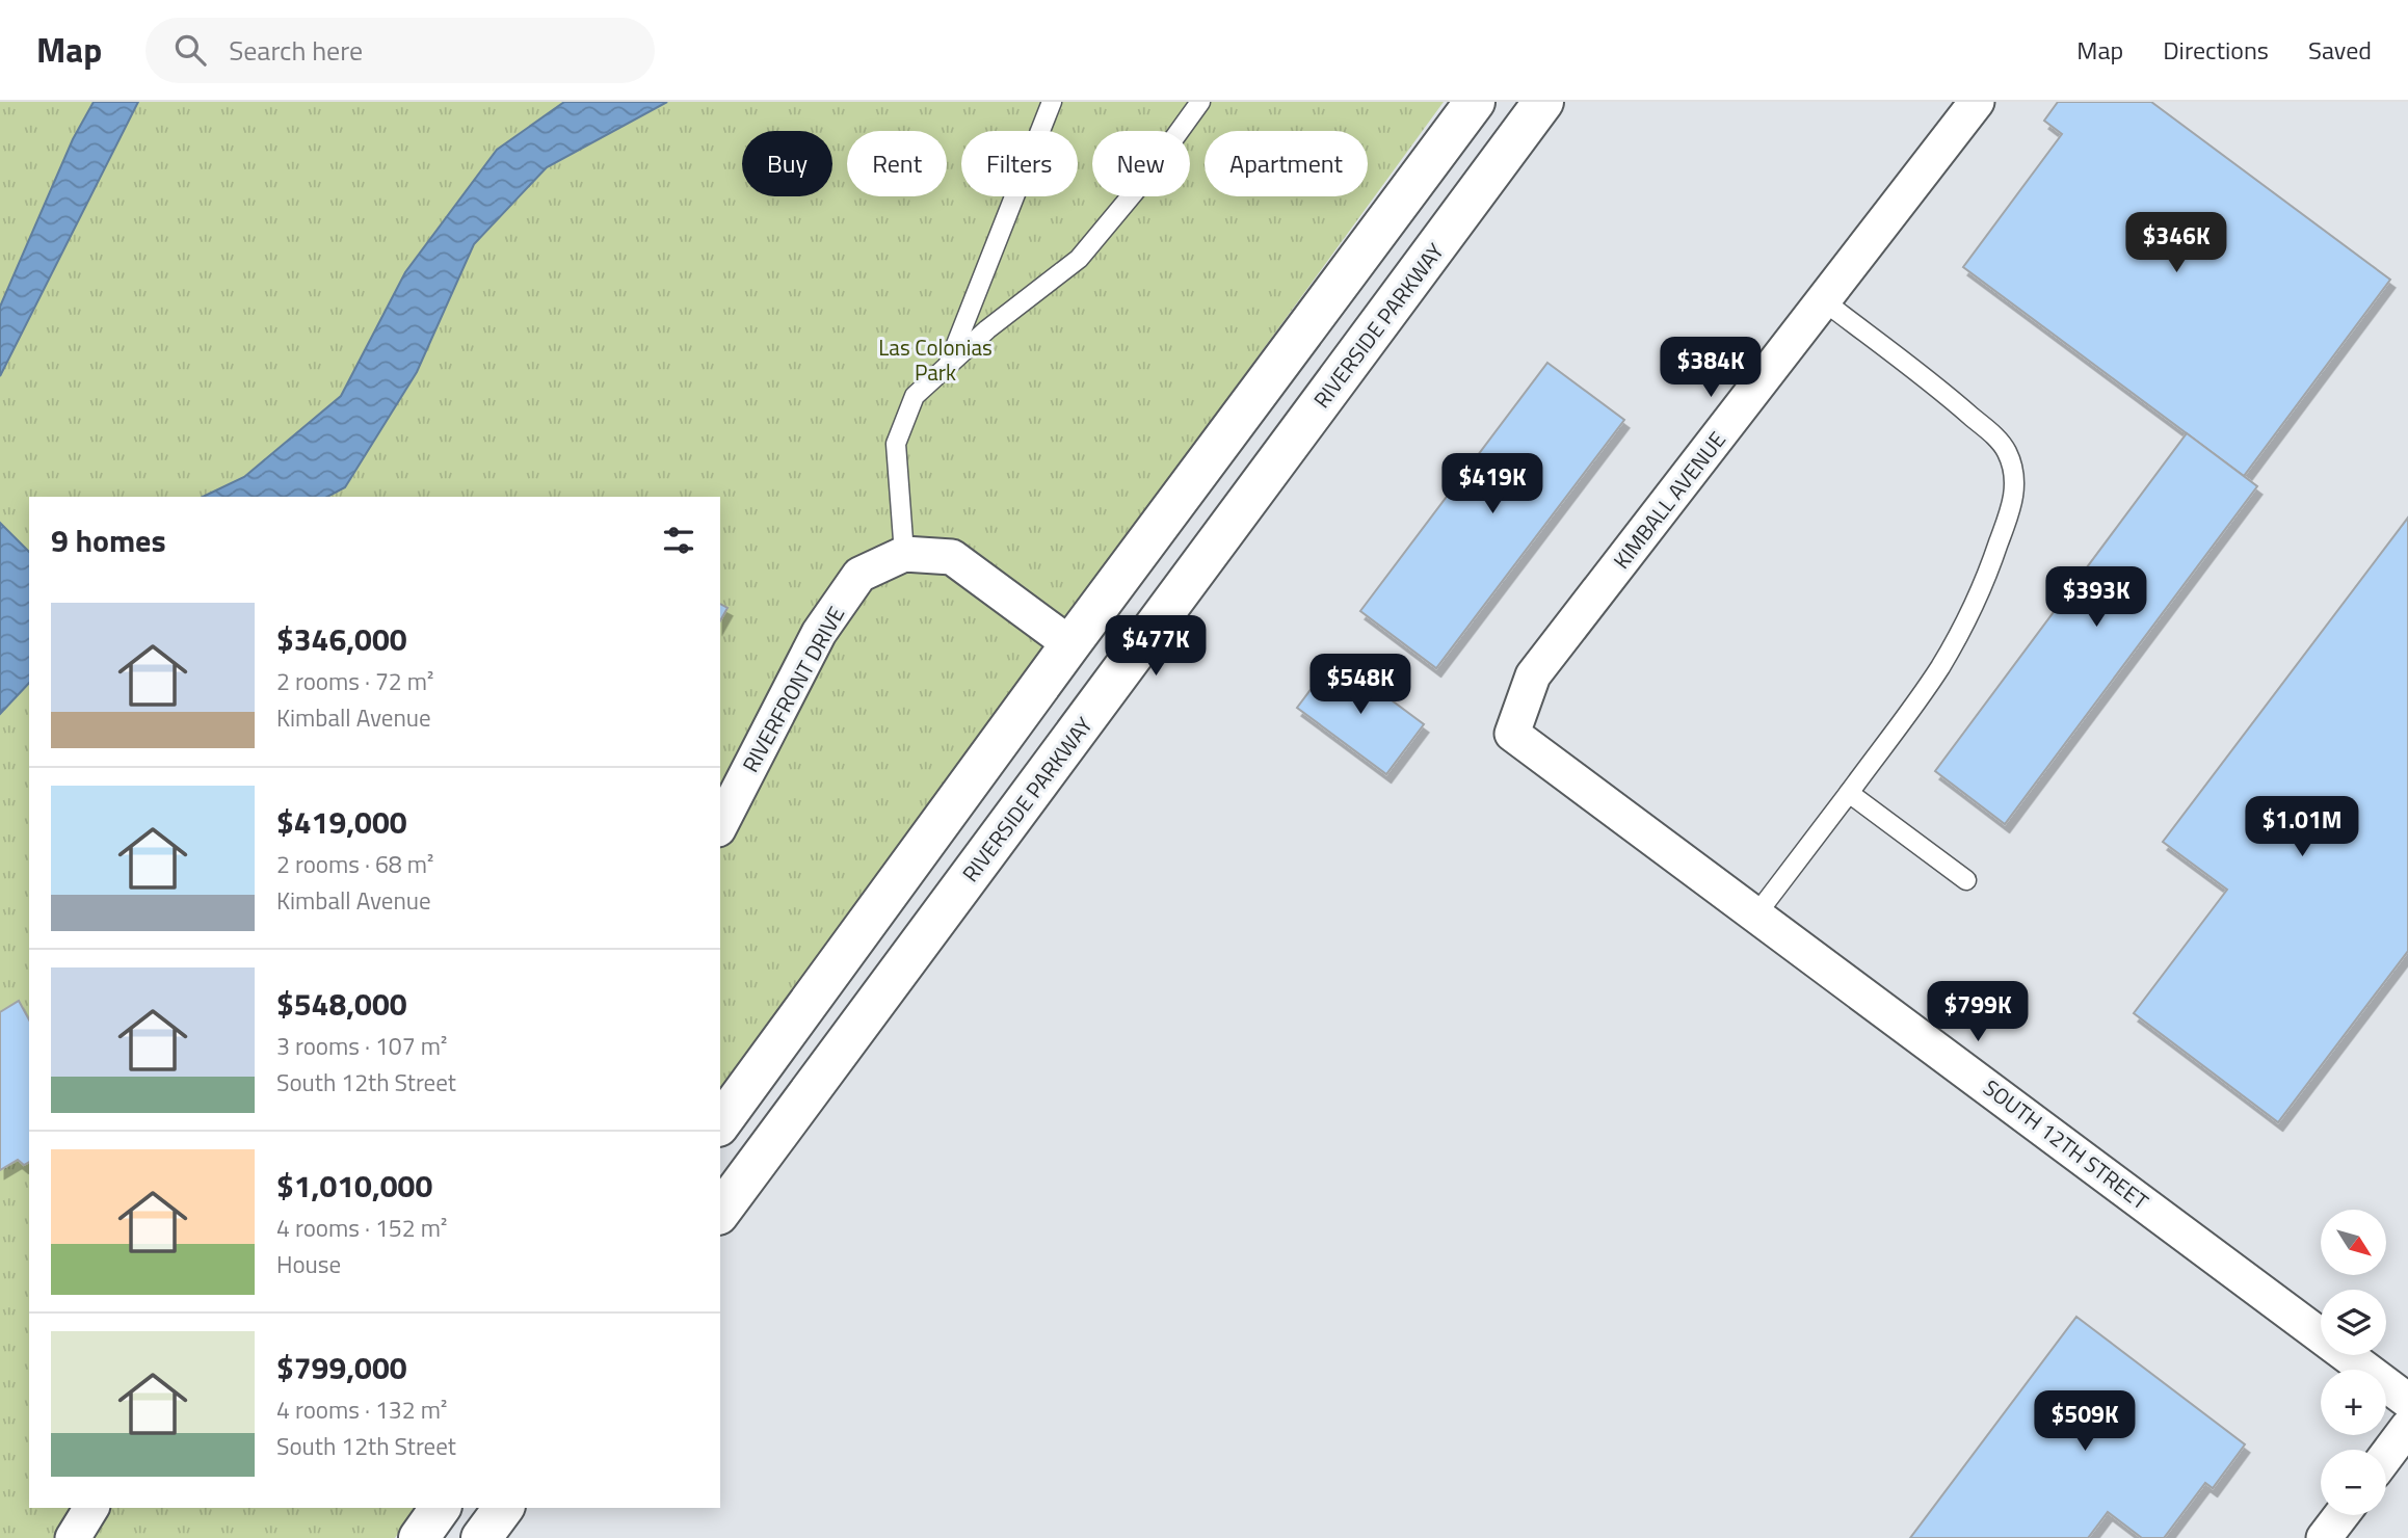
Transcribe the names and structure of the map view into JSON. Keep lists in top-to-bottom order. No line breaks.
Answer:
{"streets":{"main road":["RIVERSIDE PARKWAY"],"street":["KIMBALL AVENUE","RIVERFRONT DRIVE","SOUTH 12TH STREET"]},"crossings":[["KIMBALL AVENUE","SOUTH 12TH STREET"]],"parks":["Las Colonias Park"],"north":"bottom right","page":{"header":"Map","search":"Search here","nav":["Map","Directions","Saved"],"chip":["Buy","Rent","Filters","New","Apartment"],"price":["$346K","$384K","$419K","$393K","$477K","$548K","$1.01M","$799K","$509K"],"heading":"9 homes","list":[{"name":"$346,000","note":"2 rooms · 72 m² · Kimball Avenue"},{"name":"$419,000","note":"2 rooms · 68 m² · Kimball Avenue"},{"name":"$548,000","note":"3 rooms · 107 m² · South 12th Street"},{"name":"$1,010,000","note":"4 rooms · 152 m² · House"},{"name":"$799,000","note":"4 rooms · 132 m² · South 12th Street"}],"map_buttons":["+","−"]}}
